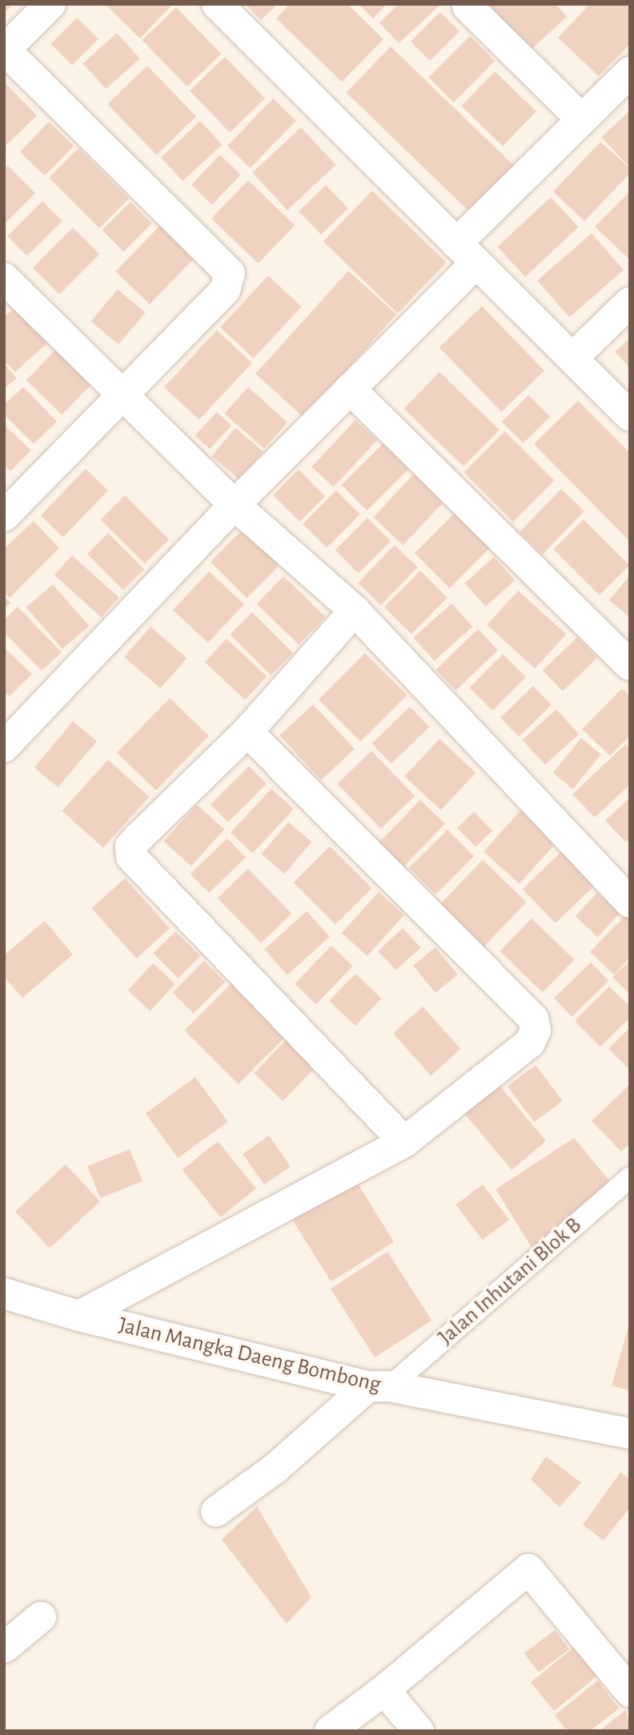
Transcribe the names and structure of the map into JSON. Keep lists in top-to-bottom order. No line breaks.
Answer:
{"streets":{"street":["Jalan Mangka Daeng Bombong"],"lane":["Jalan Inhutani Blok B"]},"crossings":[["Jalan Inhutani Blok B","Jalan Mangka Daeng Bombong"]]}
